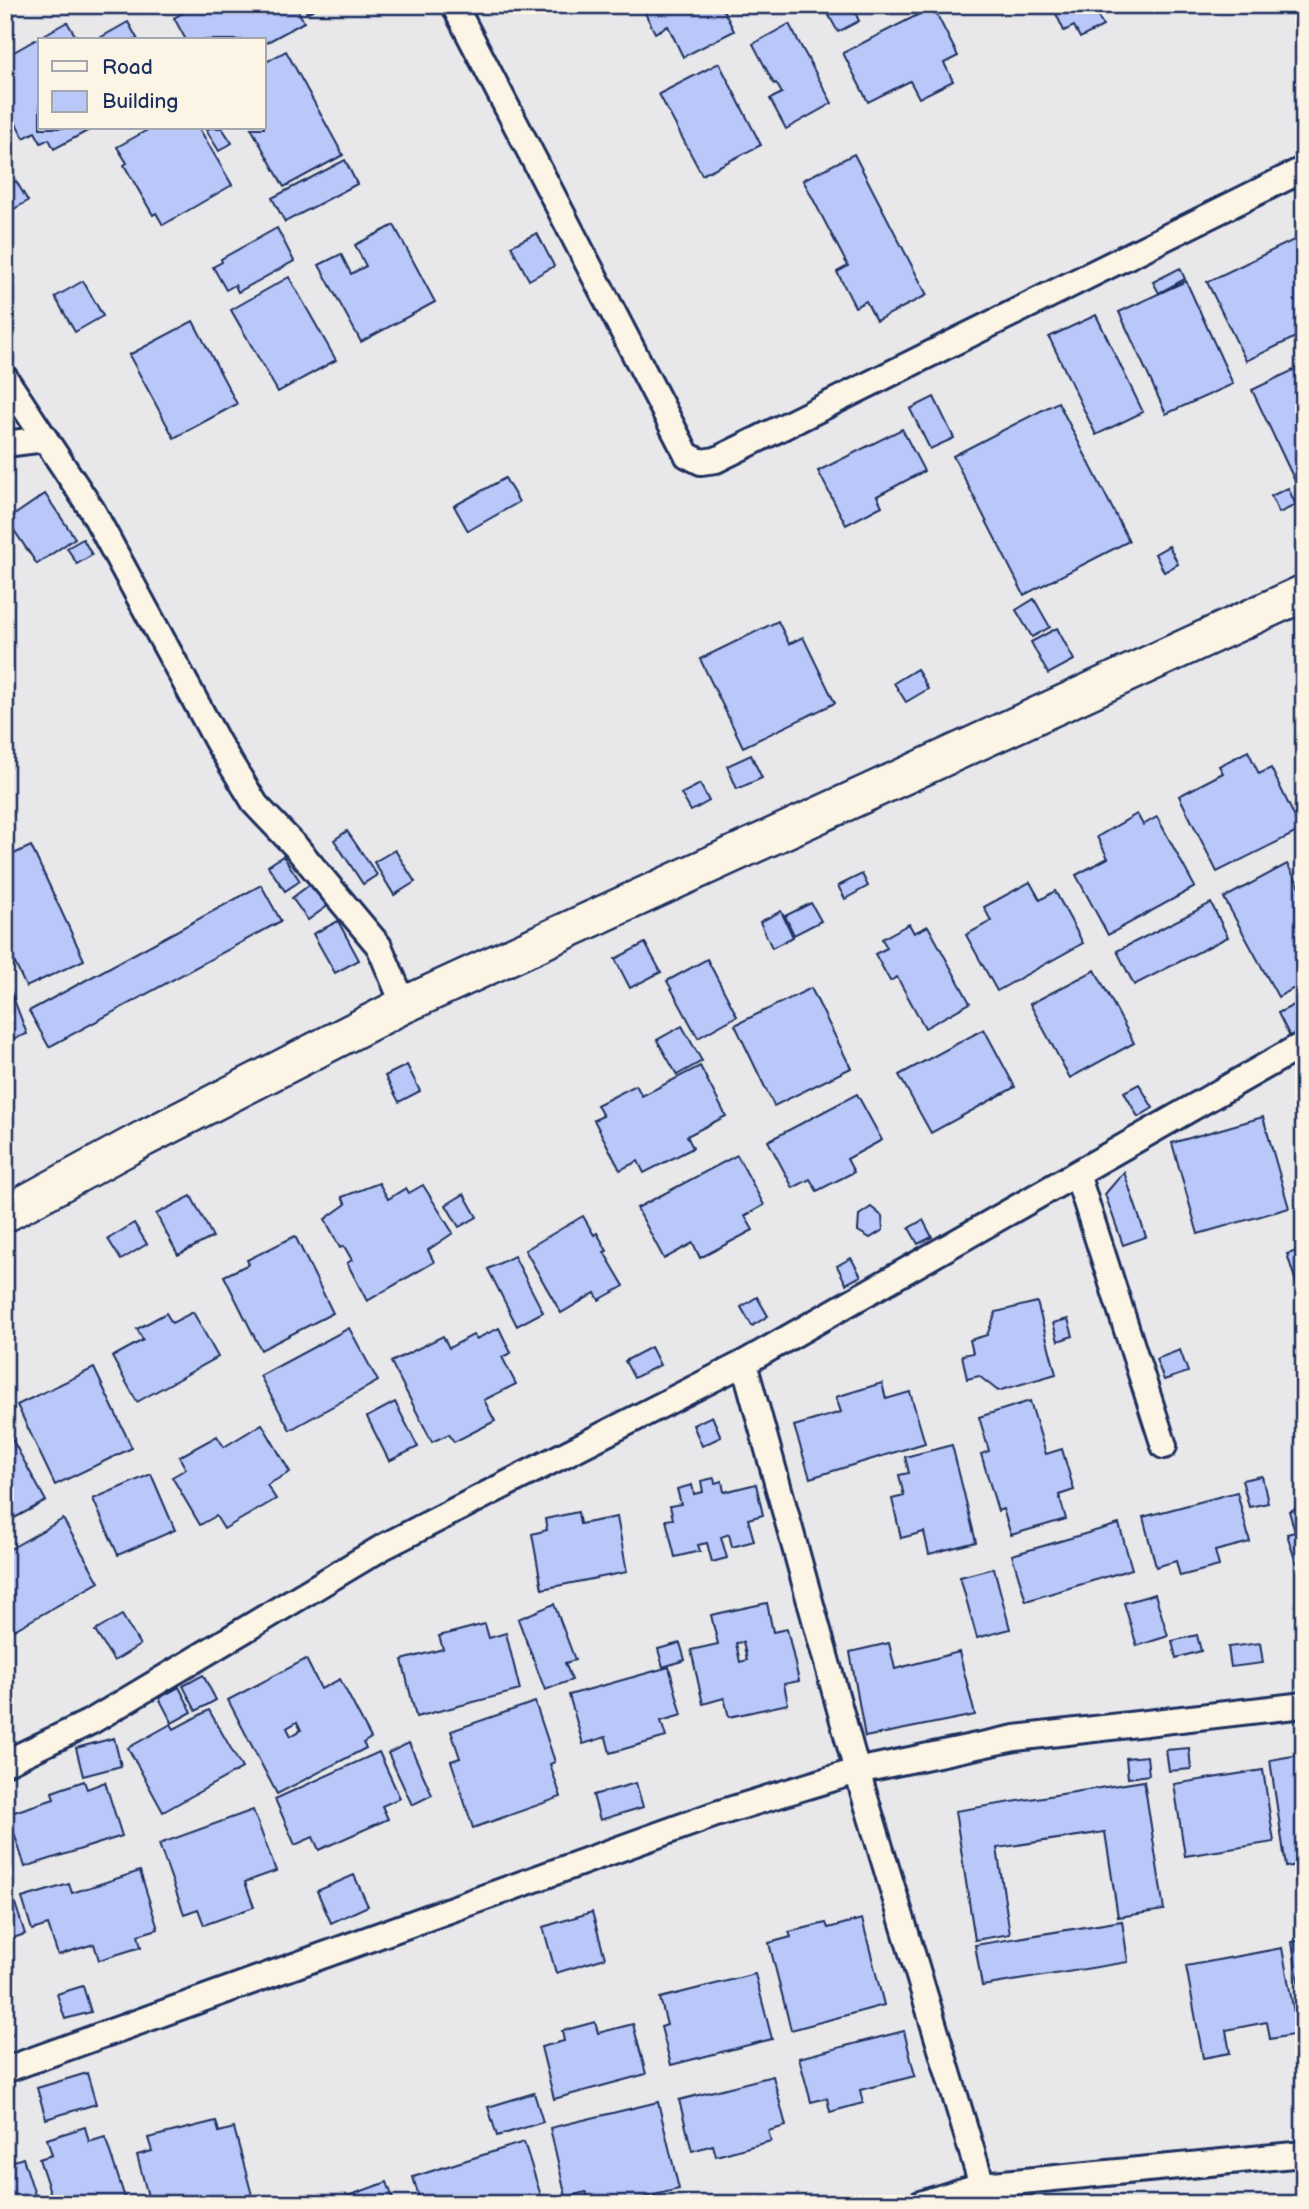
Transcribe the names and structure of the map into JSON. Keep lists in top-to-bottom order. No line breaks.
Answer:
{"legend":["Road","Building"]}
